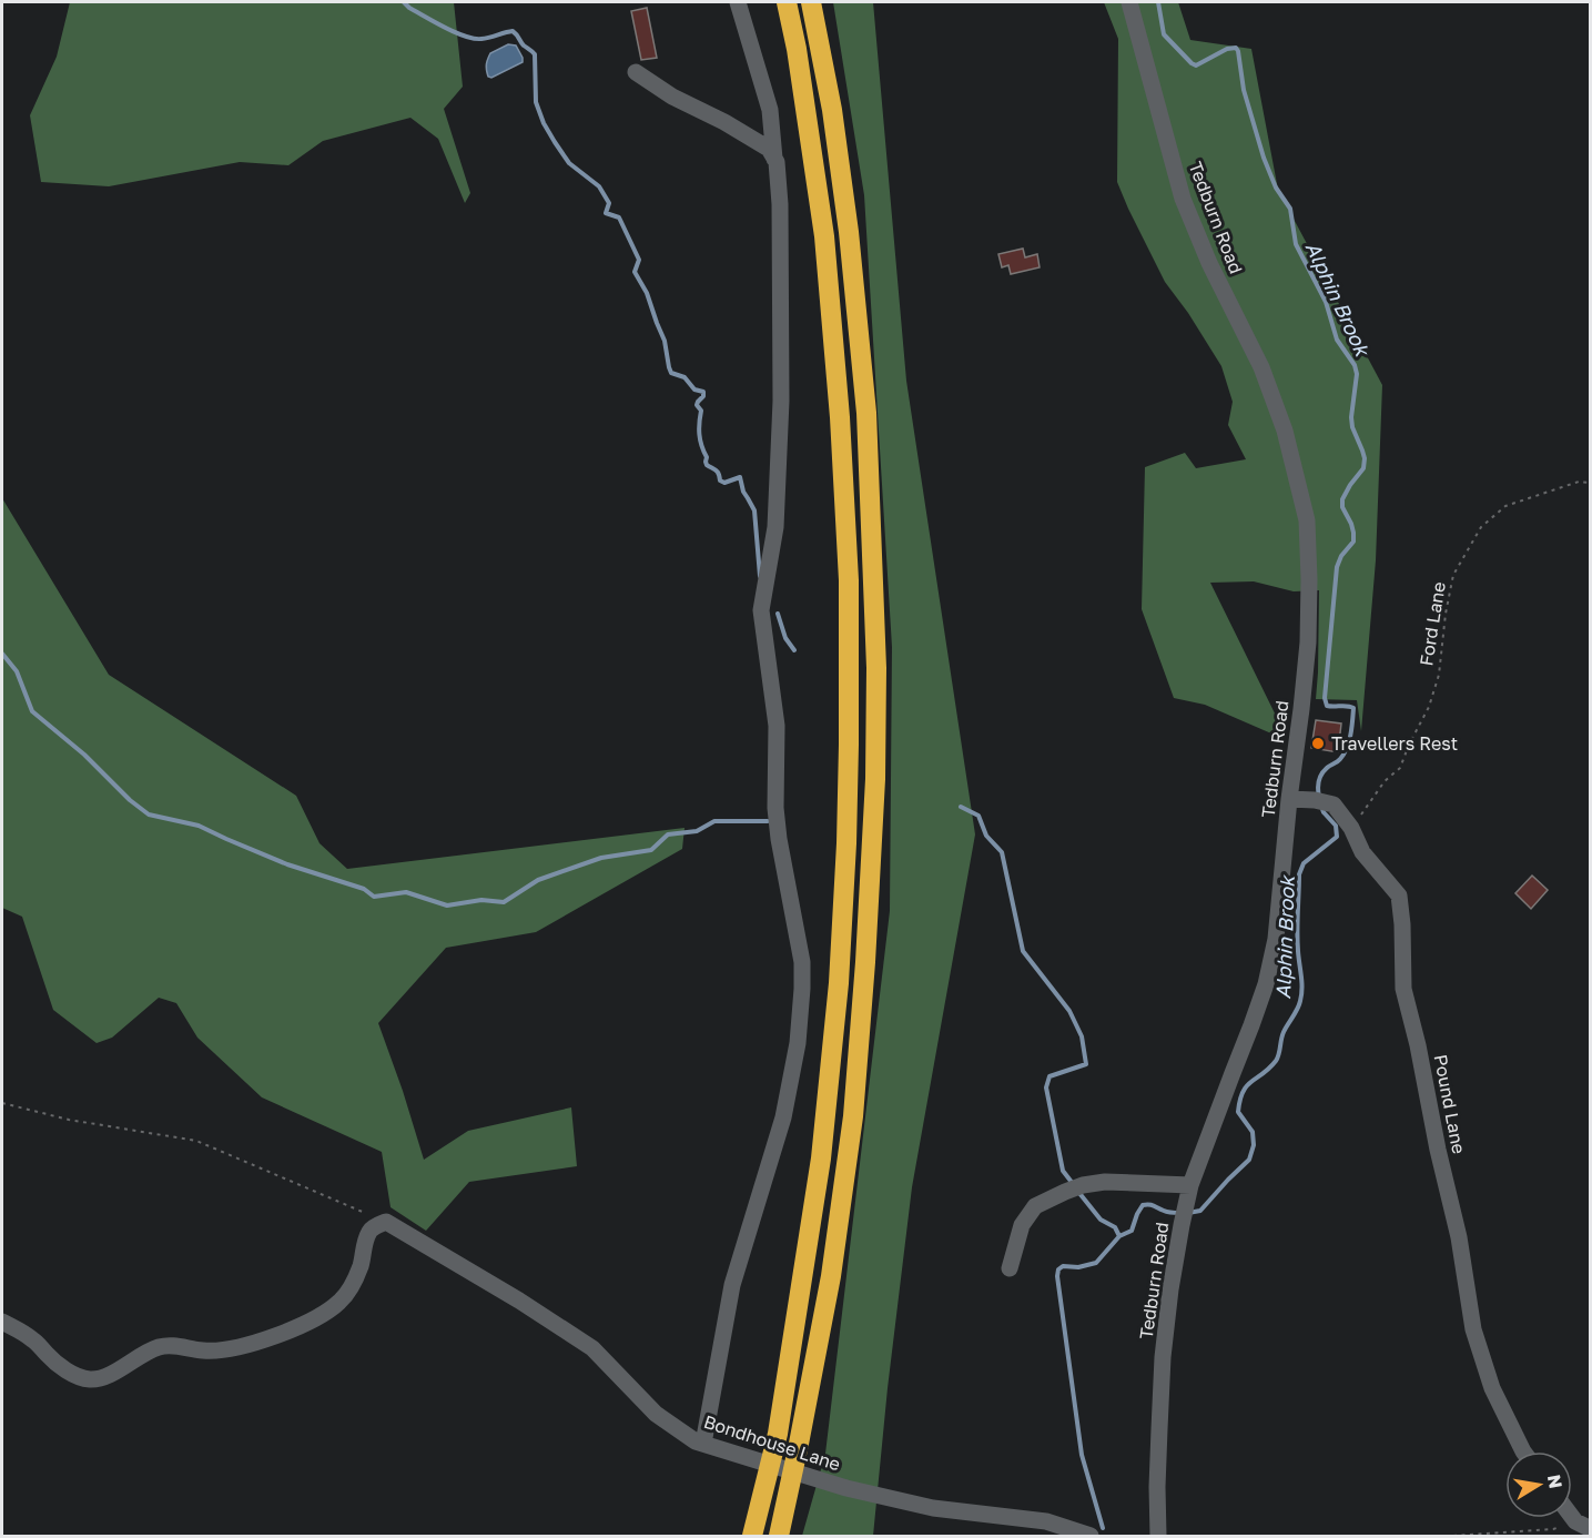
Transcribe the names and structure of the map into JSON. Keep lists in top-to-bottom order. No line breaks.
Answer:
{"streets":{"street":["Tedburn Road","Pound Lane","Bondhouse Lane"],"path":["Ford Lane"]},"crossings":[["Tedburn Road","Pound Lane"],["Ford Lane","Pound Lane"]],"water":["Alphin Brook"],"places":["Travellers Rest"],"north":"right"}
